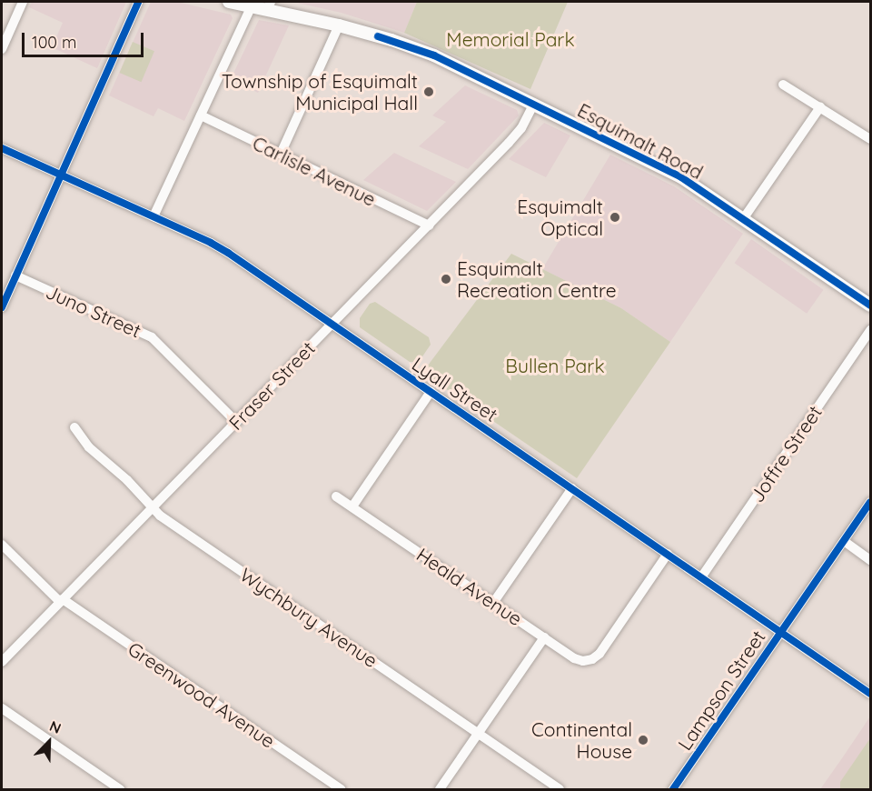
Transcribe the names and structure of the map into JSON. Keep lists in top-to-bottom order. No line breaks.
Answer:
{"streets":{"main road":["Esquimalt Road"],"street":["Carlisle Avenue","Juno Street","Fraser Street","Lyall Street","Joffre Street","Heald Avenue","Wychbury Avenue","Lampson Street","Greenwood Avenue"]},"crossings":[["Esquimalt Road","Fraser Street"],["Carlisle Avenue","Fraser Street"],["Juno Street","Fraser Street"],["Fraser Street","Lyall Street"],["Fraser Street","Wychbury Avenue"],["Fraser Street","Greenwood Avenue"],["Lyall Street","Joffre Street"],["Lyall Street","Heald Avenue"],["Lyall Street","Lampson Street"]],"parks":["Memorial Park","Bullen Park"],"places":["Township of Esquimalt Municipal Hall","Esquimalt Optical","Esquimalt Recreation Centre","Continental House"],"scale_bar":"100 m","north":"top right"}
